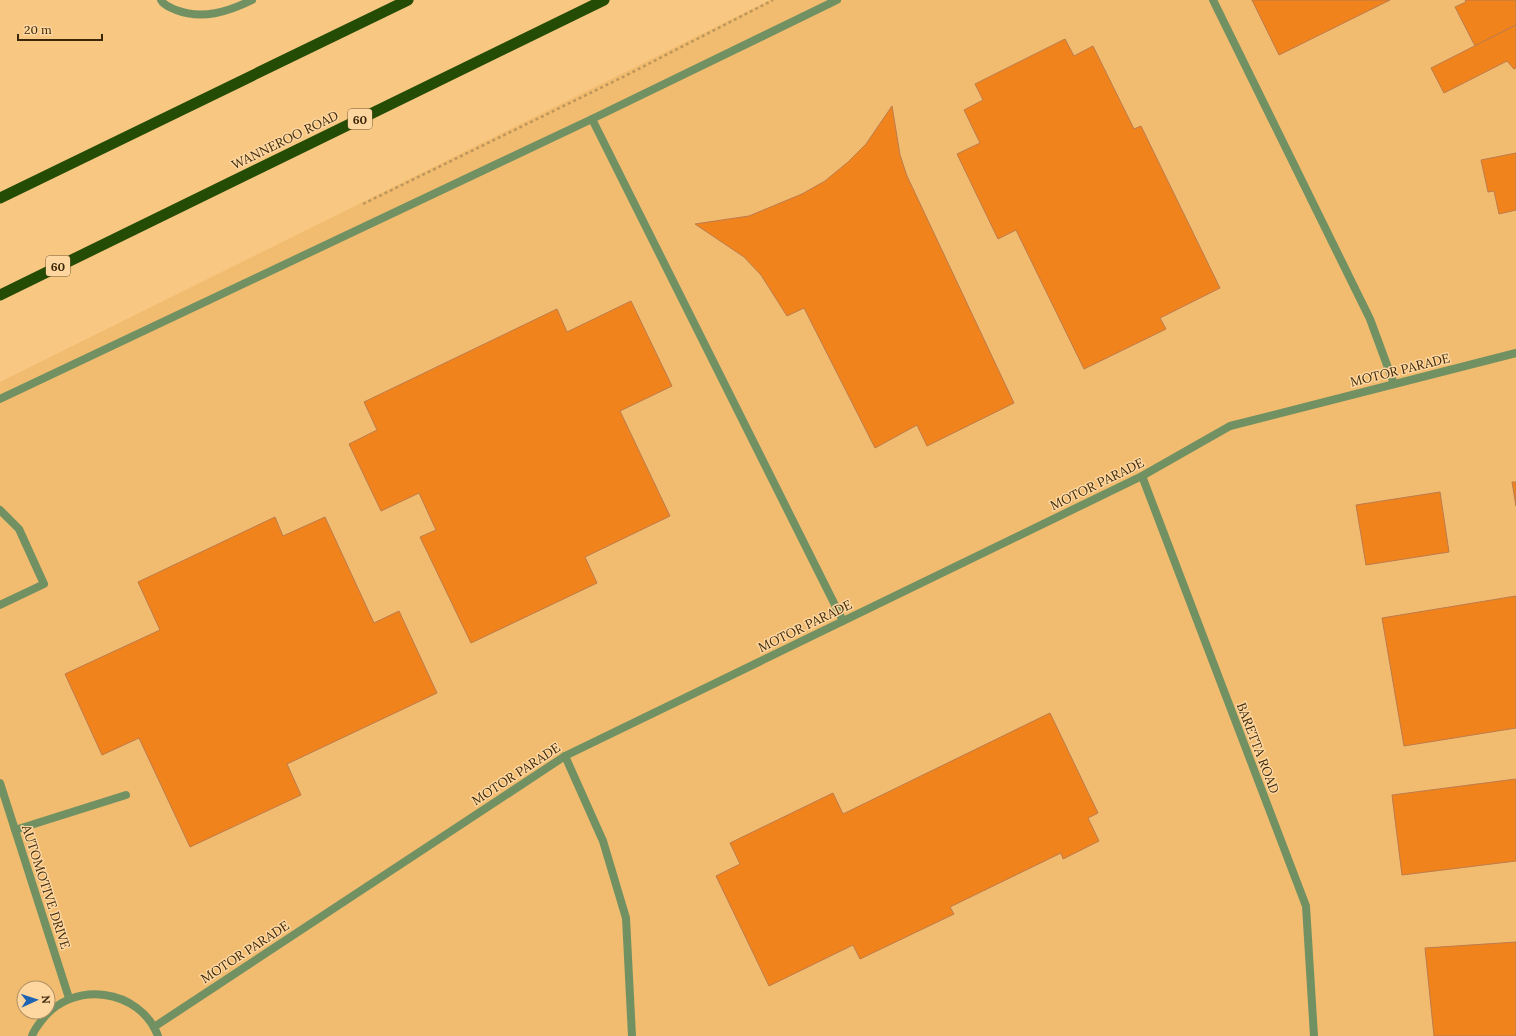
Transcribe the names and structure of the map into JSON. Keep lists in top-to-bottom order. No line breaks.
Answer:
{"streets":{"highway":["60","WANNEROO ROAD"],"street":["MOTOR PARADE","BARETTA ROAD","AUTOMOTIVE DRIVE"]},"crossings":[["MOTOR PARADE","BARETTA ROAD"]],"scale_bar":"20 m","north":"right"}
